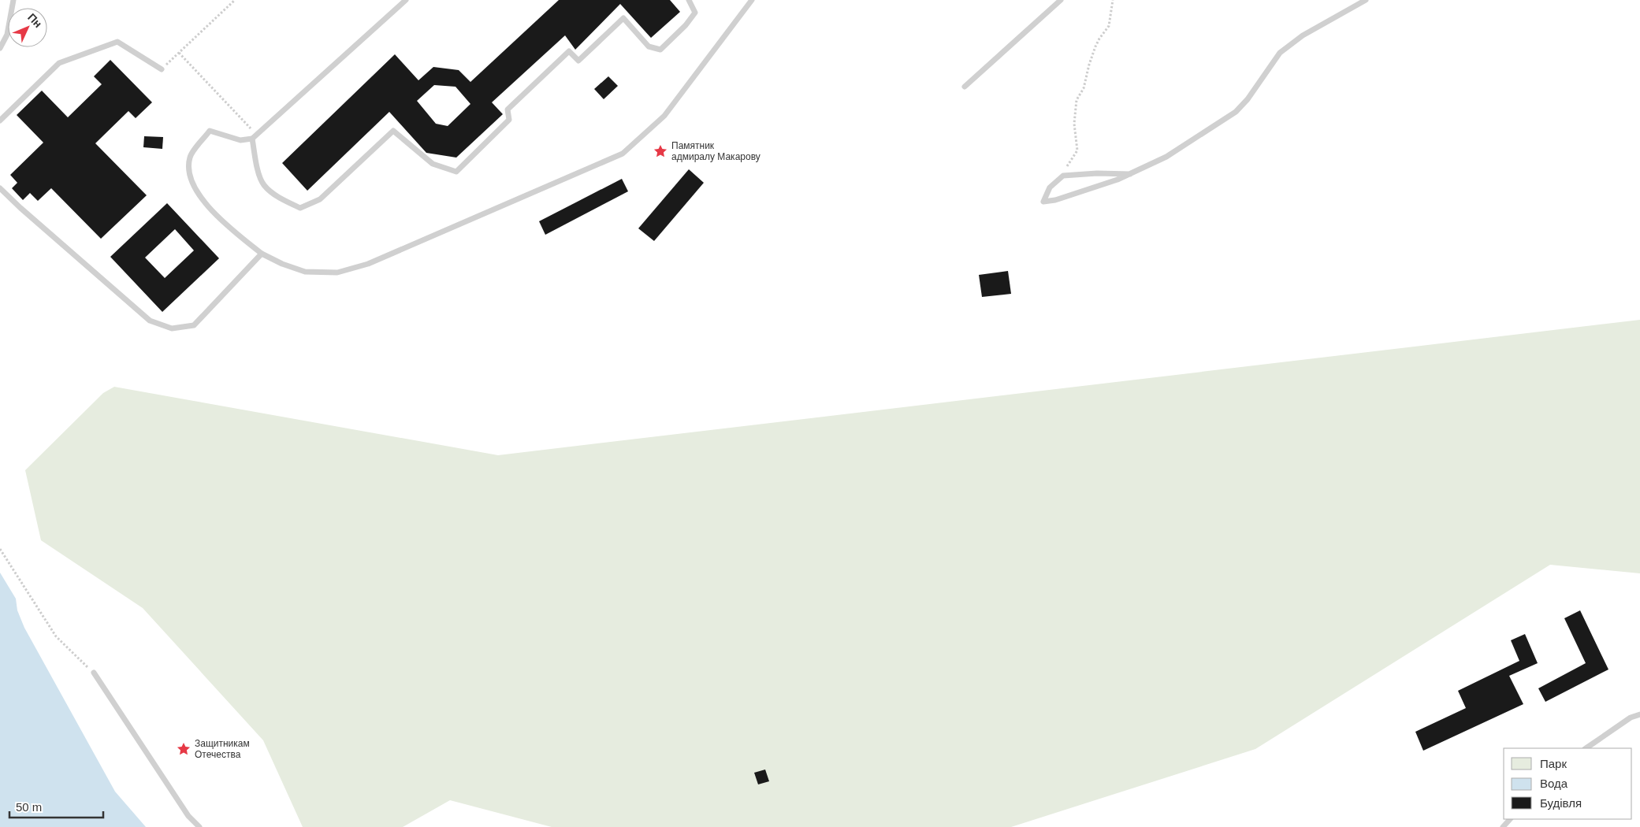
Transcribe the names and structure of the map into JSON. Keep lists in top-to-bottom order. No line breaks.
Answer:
{"places":{"place":["Памятник адмиралу Макарову","Защитникам Отечества"]},"legend":["Парк","Вода","Будівля"],"scale_bar":"50 m","north":"top right"}
